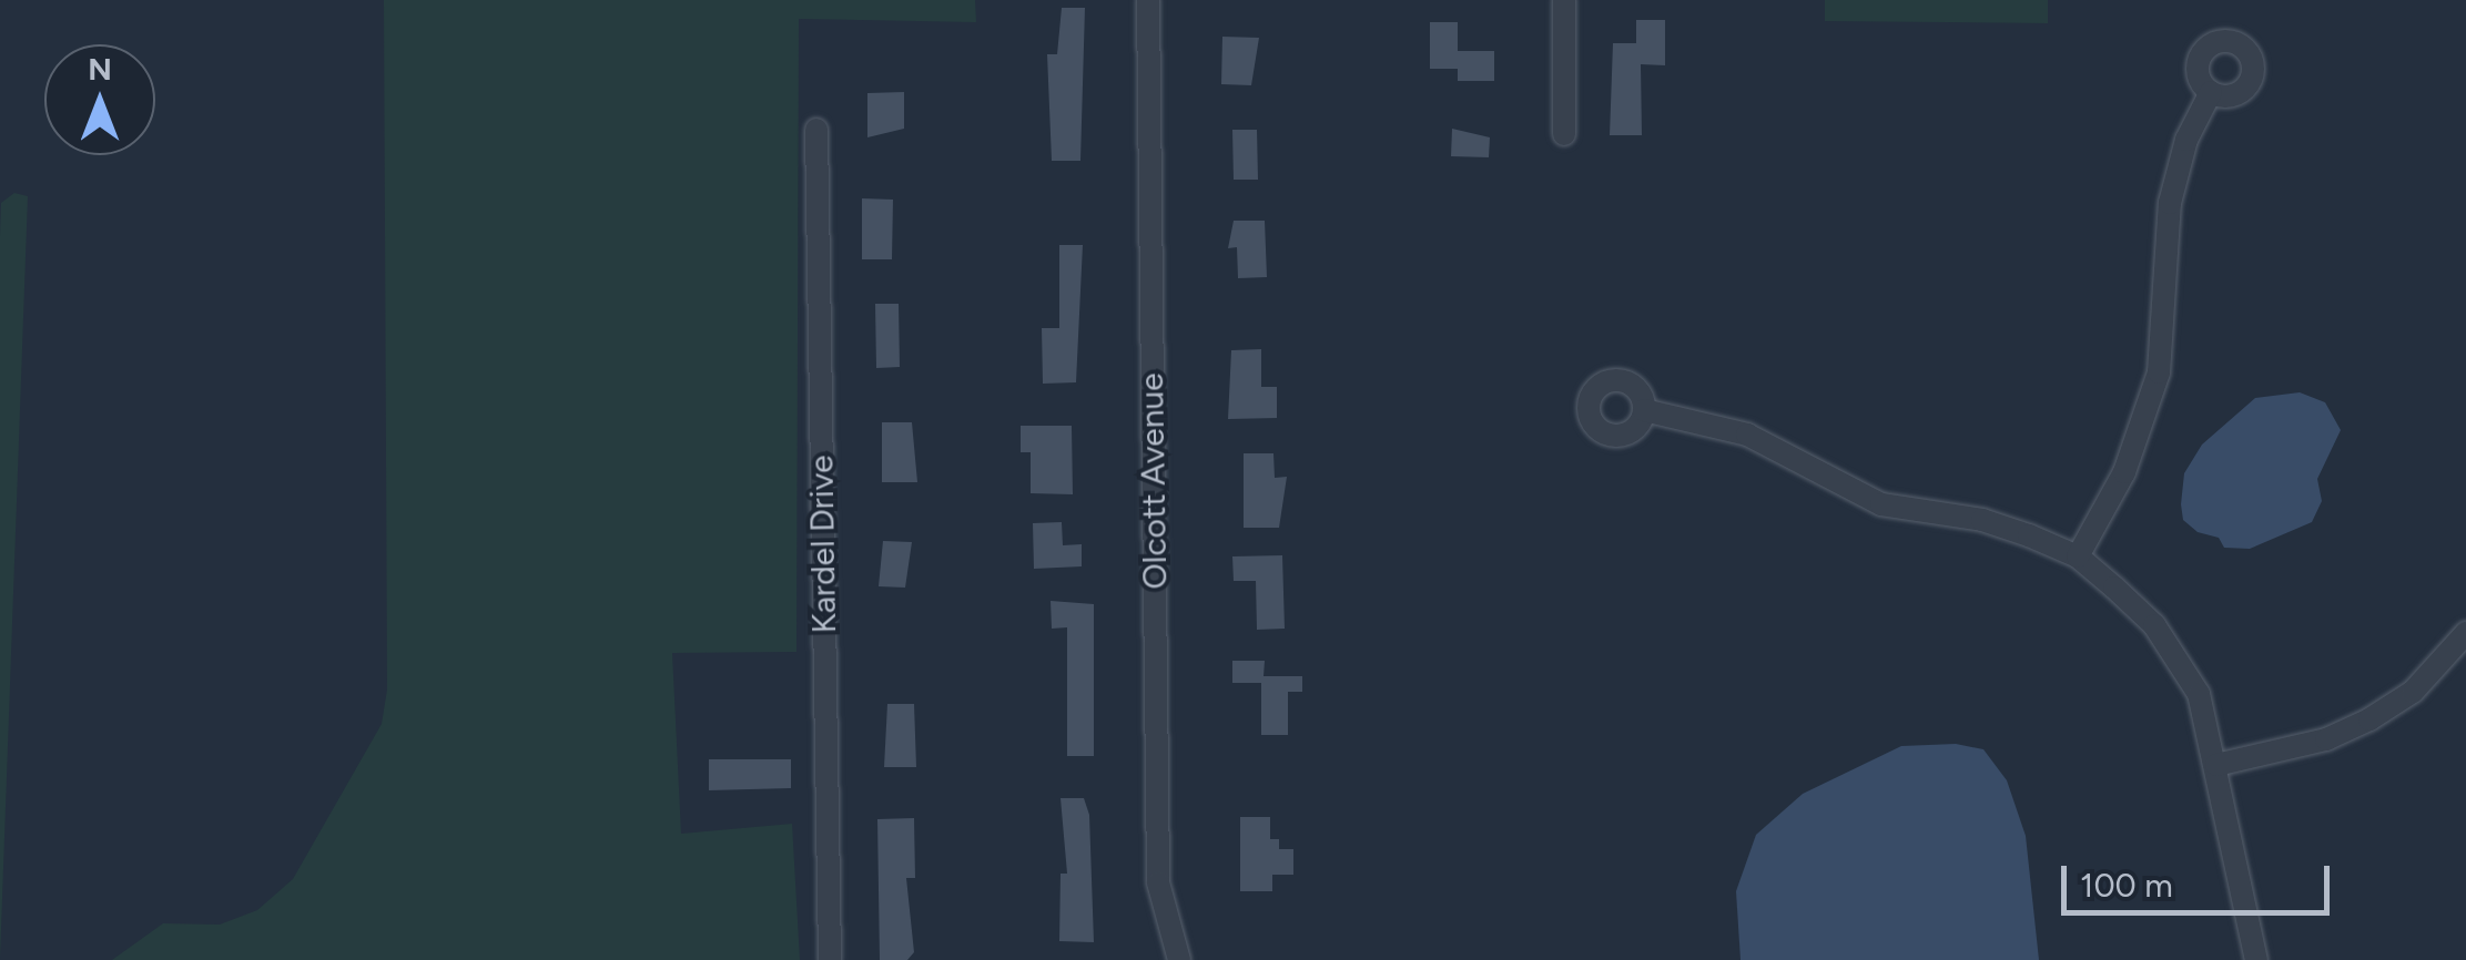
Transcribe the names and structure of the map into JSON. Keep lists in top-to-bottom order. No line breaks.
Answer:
{"streets":{"street":["Olcott Avenue","Kardel Drive"]},"scale_bar":"100 m","north":"top"}
